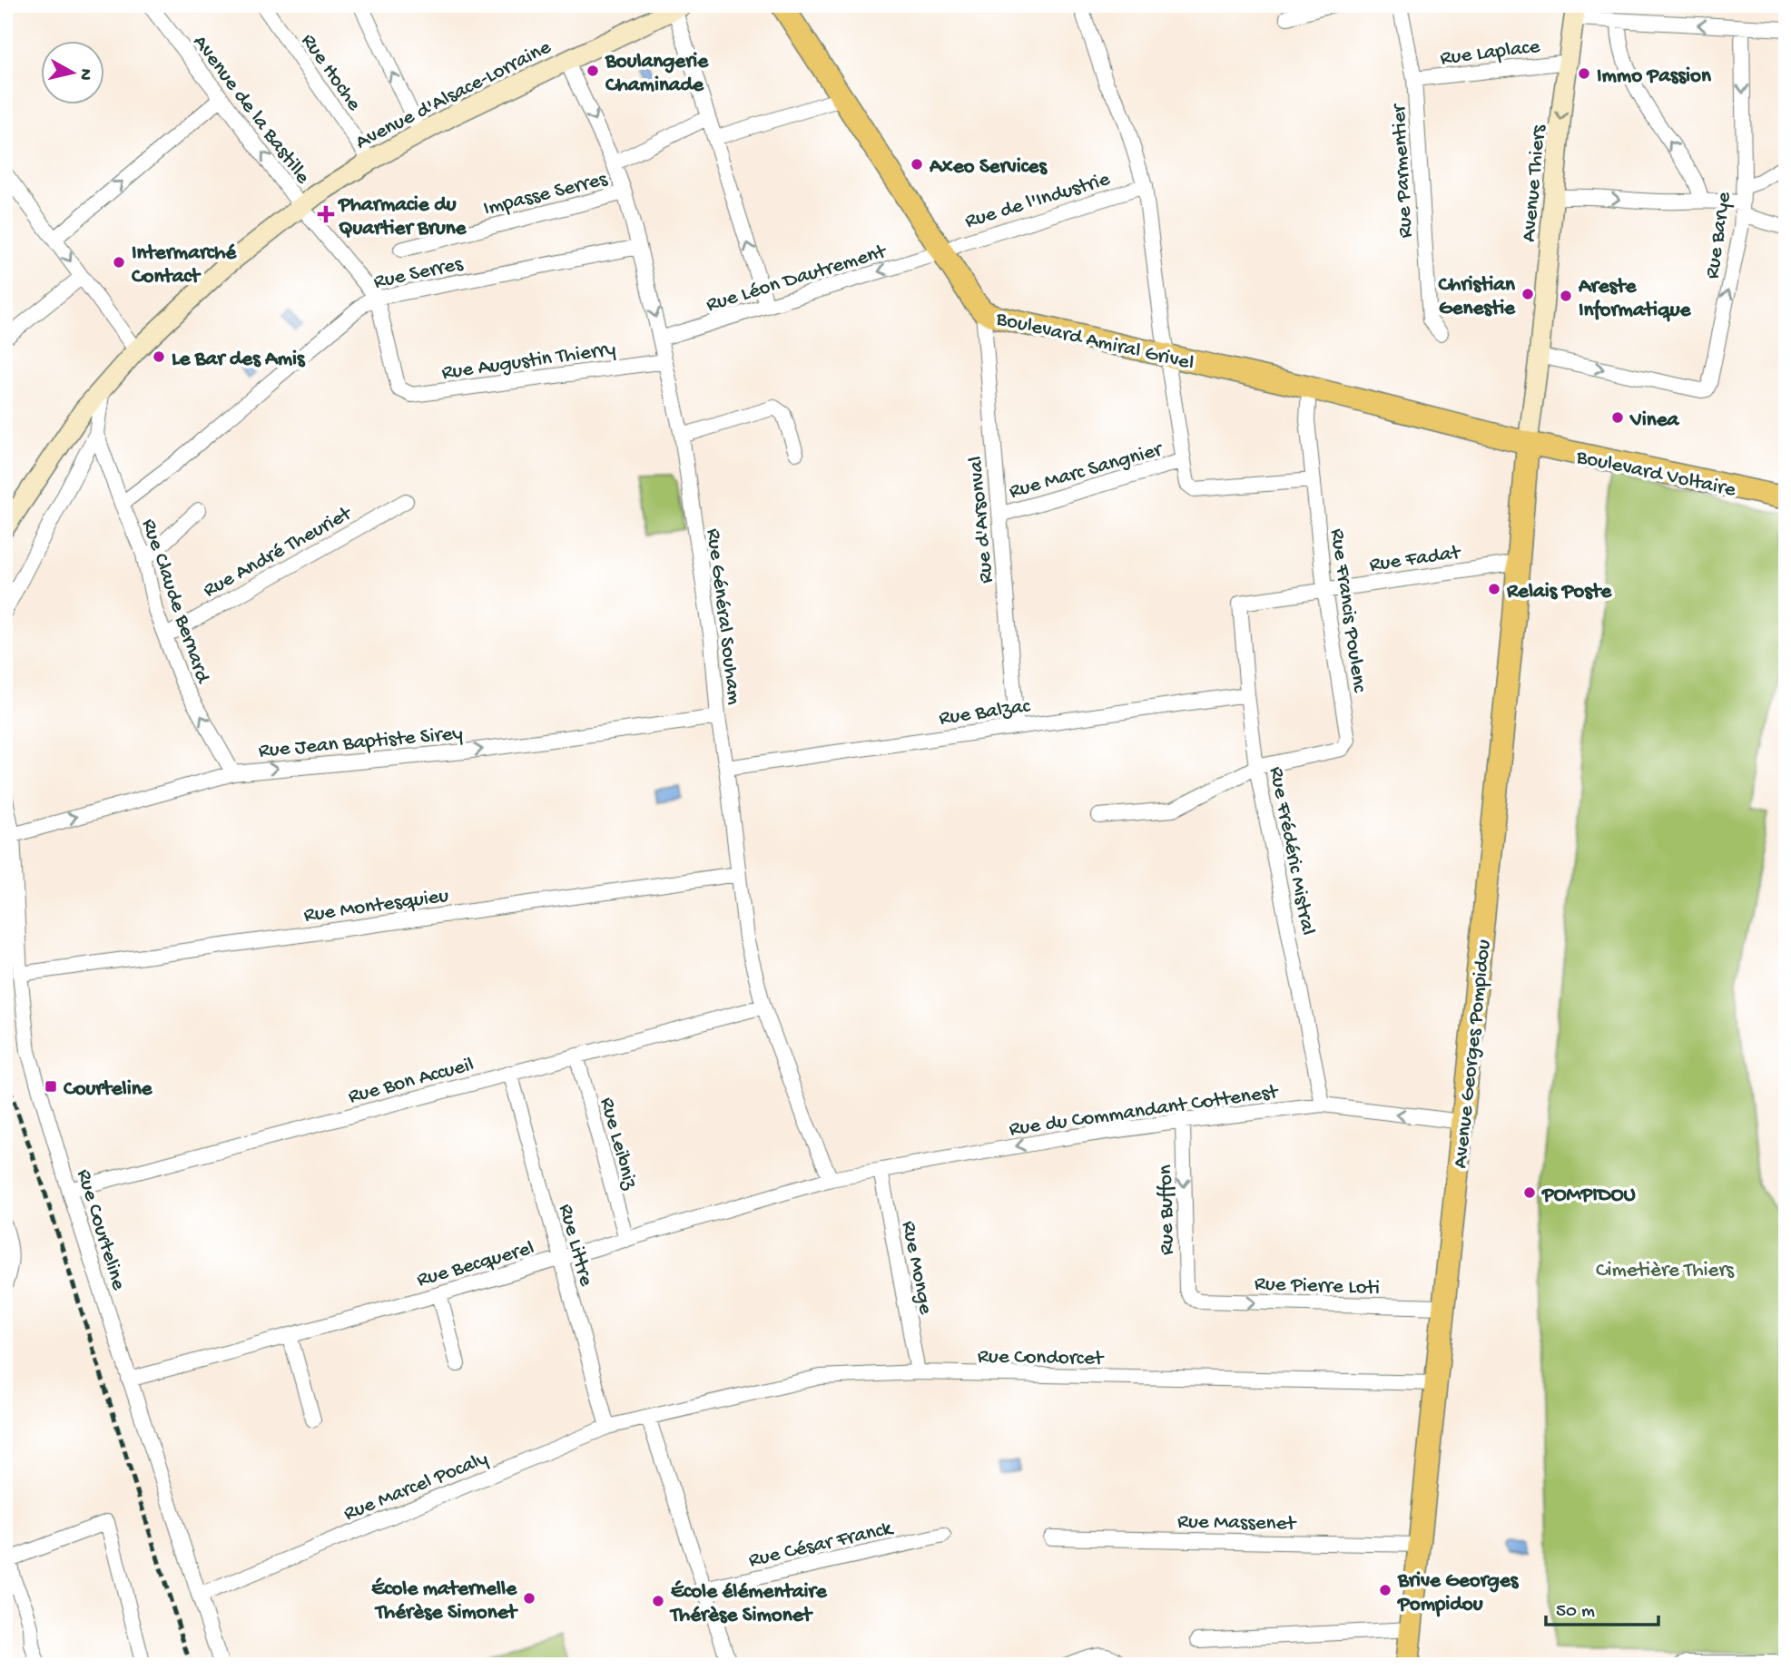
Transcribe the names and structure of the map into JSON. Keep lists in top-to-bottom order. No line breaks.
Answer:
{"streets":{"main road":["Avenue d'Alsace-Lorraine","Avenue Thiers","Boulevard Amiral Grivel","Boulevard Voltaire","Avenue Georges Pompidou"],"street":["Rue Laplace","Rue Hoche","Avenue de la Bastille","Rue Parmentier","Impasse Serres","Rue de l'Industrie","Rue Barye","Rue Serres","Rue Léon Dautrement","Rue Augustin Thierry","Rue Marc Sangnier","Rue d'Arsonval","Rue André Theuriet","Rue Fadat","Rue Claude Bernard","Rue Francis Poulenc","Rue Général Souham","Rue Balzac","Rue Jean Baptiste Sirey","Rue Frédéric Mistral","Rue Montesquieu","Rue Bon Accueil","Rue du Commandant Cottenest","Rue Leibniz","Rue Buffon","Rue Courteline","Rue Littre","Rue Becquerel","Rue Monge","Rue Pierre Loti","Rue Condorcet","Rue Marcel Pocaly","Rue Massenet","Rue César Franck"]},"crossings":[["Rue Laplace","Rue Parmentier"],["Rue Laplace","Avenue Thiers"],["Rue Hoche","Avenue d'Alsace-Lorraine"],["Avenue d'Alsace-Lorraine","Avenue de la Bastille"],["Avenue d'Alsace-Lorraine","Rue Général Souham"],["Avenue de la Bastille","Rue Serres"],["Avenue de la Bastille","Rue Augustin Thierry"],["Avenue Thiers","Rue Barye"],["Avenue Thiers","Boulevard Amiral Grivel"],["Avenue Thiers","Boulevard Voltaire"],["Avenue Thiers","Avenue Georges Pompidou"],["Impasse Serres","Rue Général Souham"],["Rue de l'Industrie","Rue Léon Dautrement"],["Rue de l'Industrie","Boulevard Amiral Grivel"],["Rue Serres","Rue Augustin Thierry"],["Rue Serres","Rue Claude Bernard"],["Rue Serres","Rue Général Souham"],["Rue Léon Dautrement","Boulevard Amiral Grivel"],["Rue Léon Dautrement","Rue Général Souham"],["Boulevard Amiral Grivel","Boulevard Voltaire"],["Boulevard Amiral Grivel","Rue d'Arsonval"],["Boulevard Amiral Grivel","Rue Francis Poulenc"],["Boulevard Amiral Grivel","Avenue Georges Pompidou"],["Rue Augustin Thierry","Rue Général Souham"],["Rue Marc Sangnier","Rue d'Arsonval"],["Boulevard Voltaire","Avenue Georges Pompidou"],["Rue d'Arsonval","Rue Balzac"],["Rue André Theuriet","Rue Claude Bernard"],["Rue Fadat","Rue Francis Poulenc"],["Rue Fadat","Rue Frédéric Mistral"],["Rue Fadat","Avenue Georges Pompidou"],["Rue Claude Bernard","Rue Jean Baptiste Sirey"],["Rue Francis Poulenc","Rue Frédéric Mistral"],["Rue Général Souham","Rue Balzac"],["Rue Général Souham","Rue Jean Baptiste Sirey"],["Rue Général Souham","Rue Montesquieu"],["Rue Général Souham","Rue Bon Accueil"],["Rue Général Souham","Rue du Commandant Cottenest"],["Rue Général Souham","Rue Becquerel"],["Rue Balzac","Rue Frédéric Mistral"],["Rue Jean Baptiste Sirey","Rue Courteline"],["Rue Frédéric Mistral","Rue du Commandant Cottenest"],["Rue Montesquieu","Rue Courteline"],["Avenue Georges Pompidou","Rue du Commandant Cottenest"],["Avenue Georges Pompidou","Rue Pierre Loti"],["Avenue Georges Pompidou","Rue Condorcet"],["Avenue Georges Pompidou","Rue Massenet"],["Rue Bon Accueil","Rue Leibniz"],["Rue Bon Accueil","Rue Courteline"],["Rue Bon Accueil","Rue Littre"],["Rue du Commandant Cottenest","Rue Buffon"],["Rue du Commandant Cottenest","Rue Becquerel"],["Rue du Commandant Cottenest","Rue Monge"],["Rue Leibniz","Rue Becquerel"],["Rue Buffon","Rue Pierre Loti"],["Rue Courteline","Rue Becquerel"],["Rue Courteline","Rue Marcel Pocaly"],["Rue Littre","Rue Becquerel"],["Rue Littre","Rue Marcel Pocaly"],["Rue Monge","Rue Condorcet"],["Rue Condorcet","Rue Marcel Pocaly"]],"one_way":["Avenue de la Bastille","Rue Léon Dautrement","Rue Claude Bernard","Rue Jean Baptiste Sirey","Rue du Commandant Cottenest","Rue Buffon","Rue Pierre Loti"],"parks":["Cimetière Thiers"],"places":{"other":["Boulangerie Chaminade","Immo Passion","Axeo Services","Intermarché Contact","Christian Genestie","Areste Informatique","Le Bar des Amis","Vinea","Relais Poste","POMPIDOU","Brive Georges Pompidou","École maternelle Thérèse Simonet","École élémentaire Thérèse Simonet"],"health":["Pharmacie du Quartier Brune"],"transit":["Courteline"]},"scale_bar":"50 m","north":"right"}
